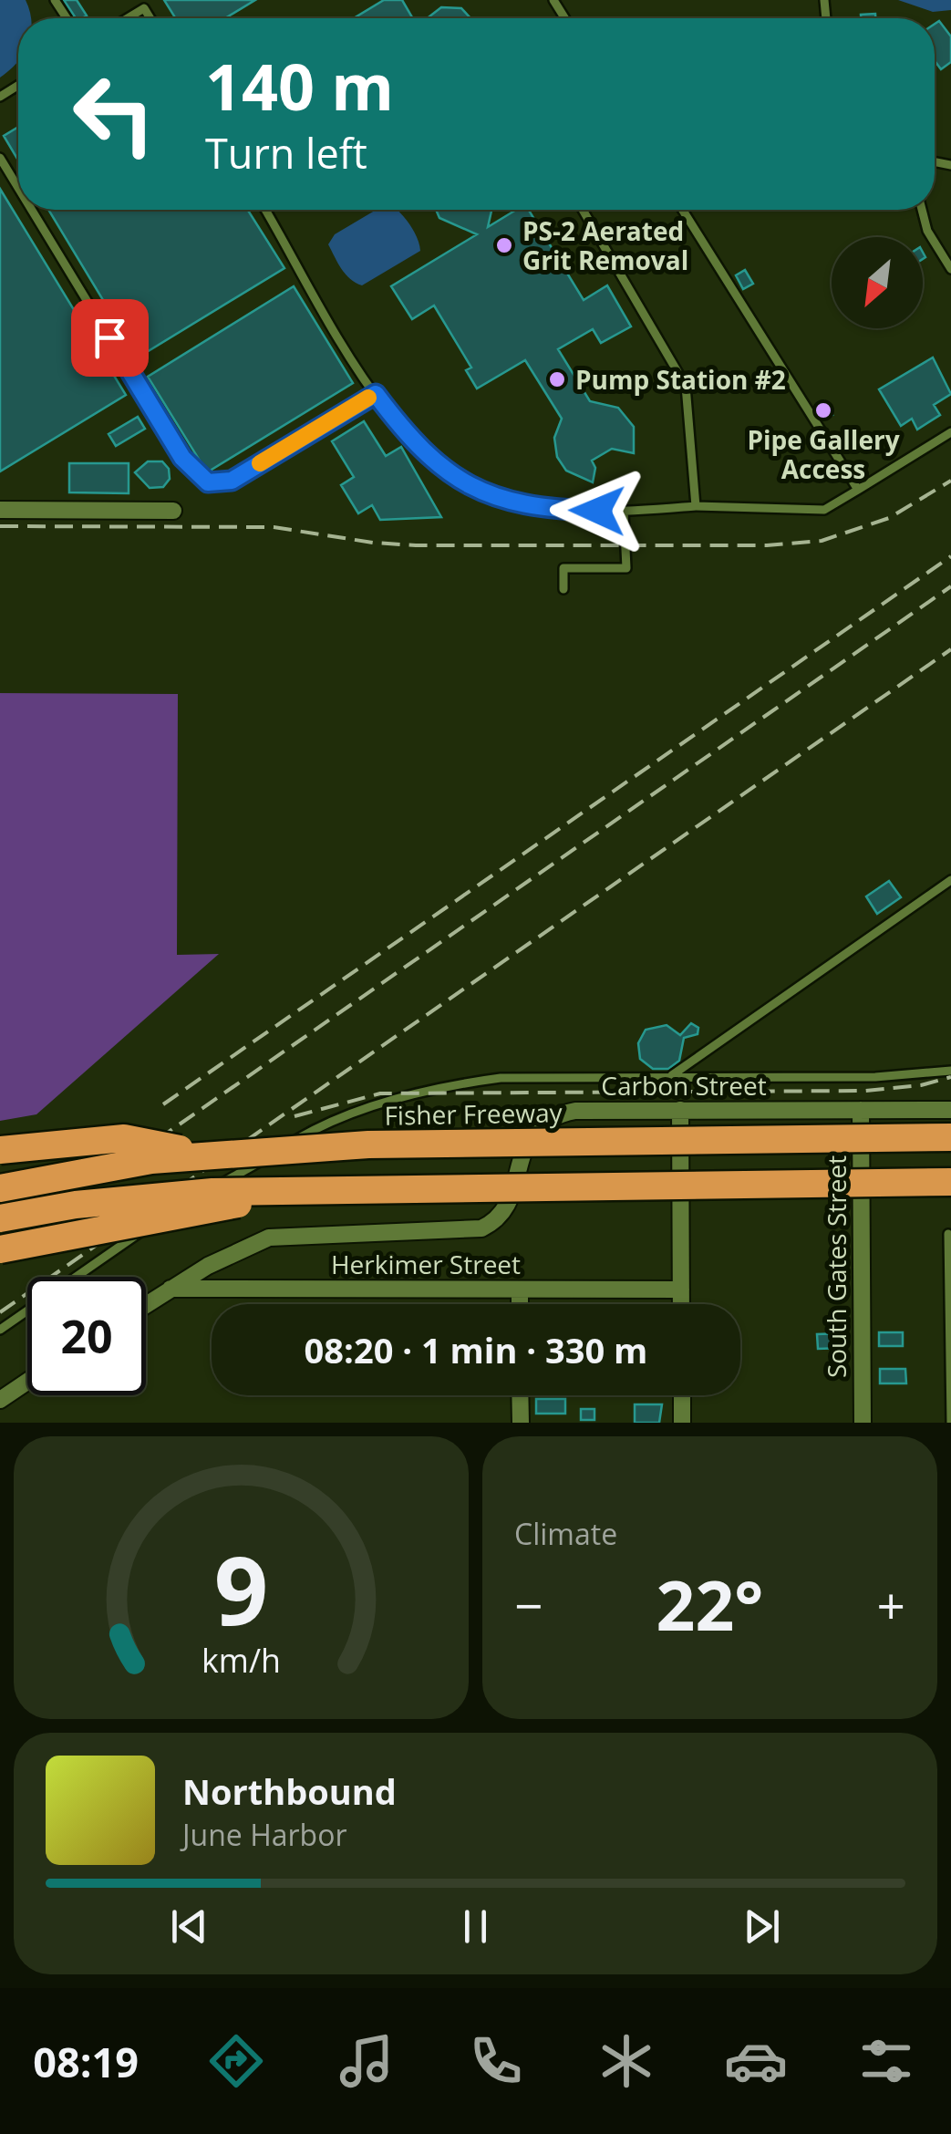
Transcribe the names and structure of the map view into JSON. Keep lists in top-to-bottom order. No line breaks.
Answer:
{"streets":{"highway":["Fisher Freeway"],"street":["Carbon Street","Herkimer Street","South Gates Street"]},"crossings":[["Carbon Street","Herkimer Street"],["Carbon Street","South Gates Street"]],"places":["PS-2 Aerated Grit Removal","Pump Station #2","Pipe Gallery Access"],"north":"bottom left","page":{"turn":["140 m","Turn left"],"limit":"20","trip":"08:20 · 1 min · 330 m","tile":"Climate","heat":["−","22°","+"],"song":["Northbound","June Harbor"],"tabs":"08:19","gauge":["9","km/h"]}}
